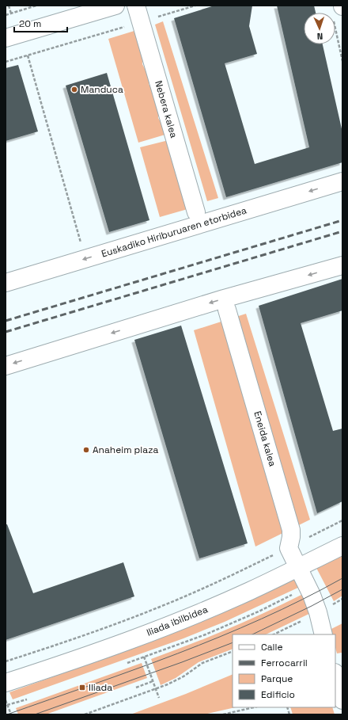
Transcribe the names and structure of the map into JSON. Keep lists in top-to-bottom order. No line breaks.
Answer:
{"streets":{"street":["Nebera kalea","Euskadiko Hiriburuaren etorbidea","Eneida kalea","Iliada ibilbidea"]},"places":{"other":["Manduca","Anaheim plaza"],"transit":["Iliada"]},"legend":["Calle","Ferrocarril","Parque","Edificio"],"scale_bar":"20 m","north":"bottom"}
